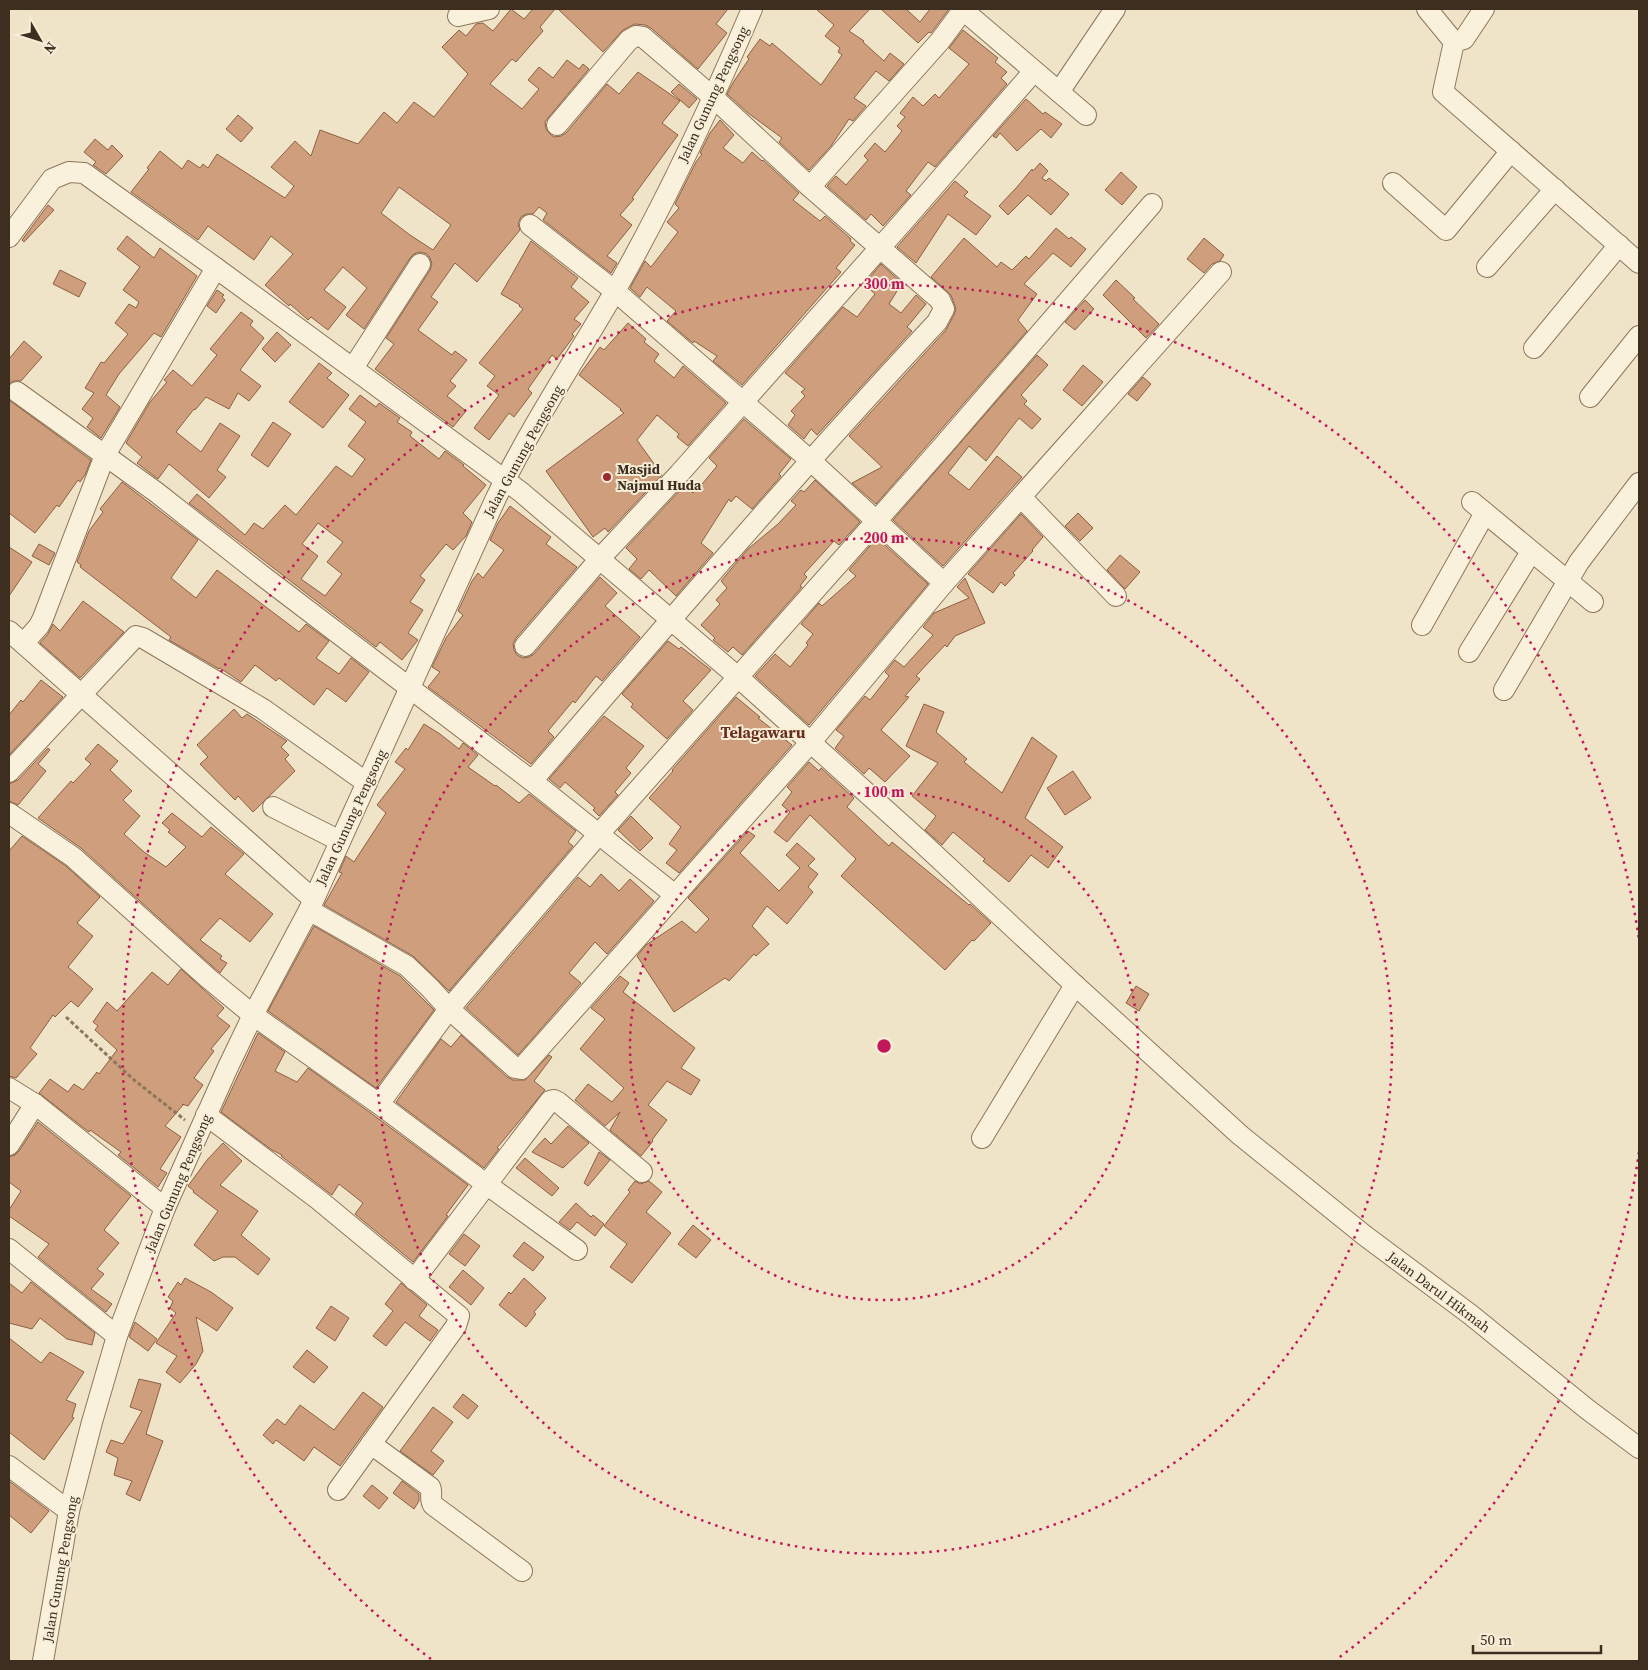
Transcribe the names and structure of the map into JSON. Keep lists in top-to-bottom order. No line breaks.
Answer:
{"streets":{"street":["Jalan Gunung Pengsong","Jalan Darul Hikmah"]},"crossings":[["Jalan Gunung Pengsong","Jalan Darul Hikmah"]],"districts":["Telagawaru"],"places":["Masjid Najmul Huda"],"scale_bar":"50 m","north":"bottom right","rings":["300 m","200 m","100 m"]}
